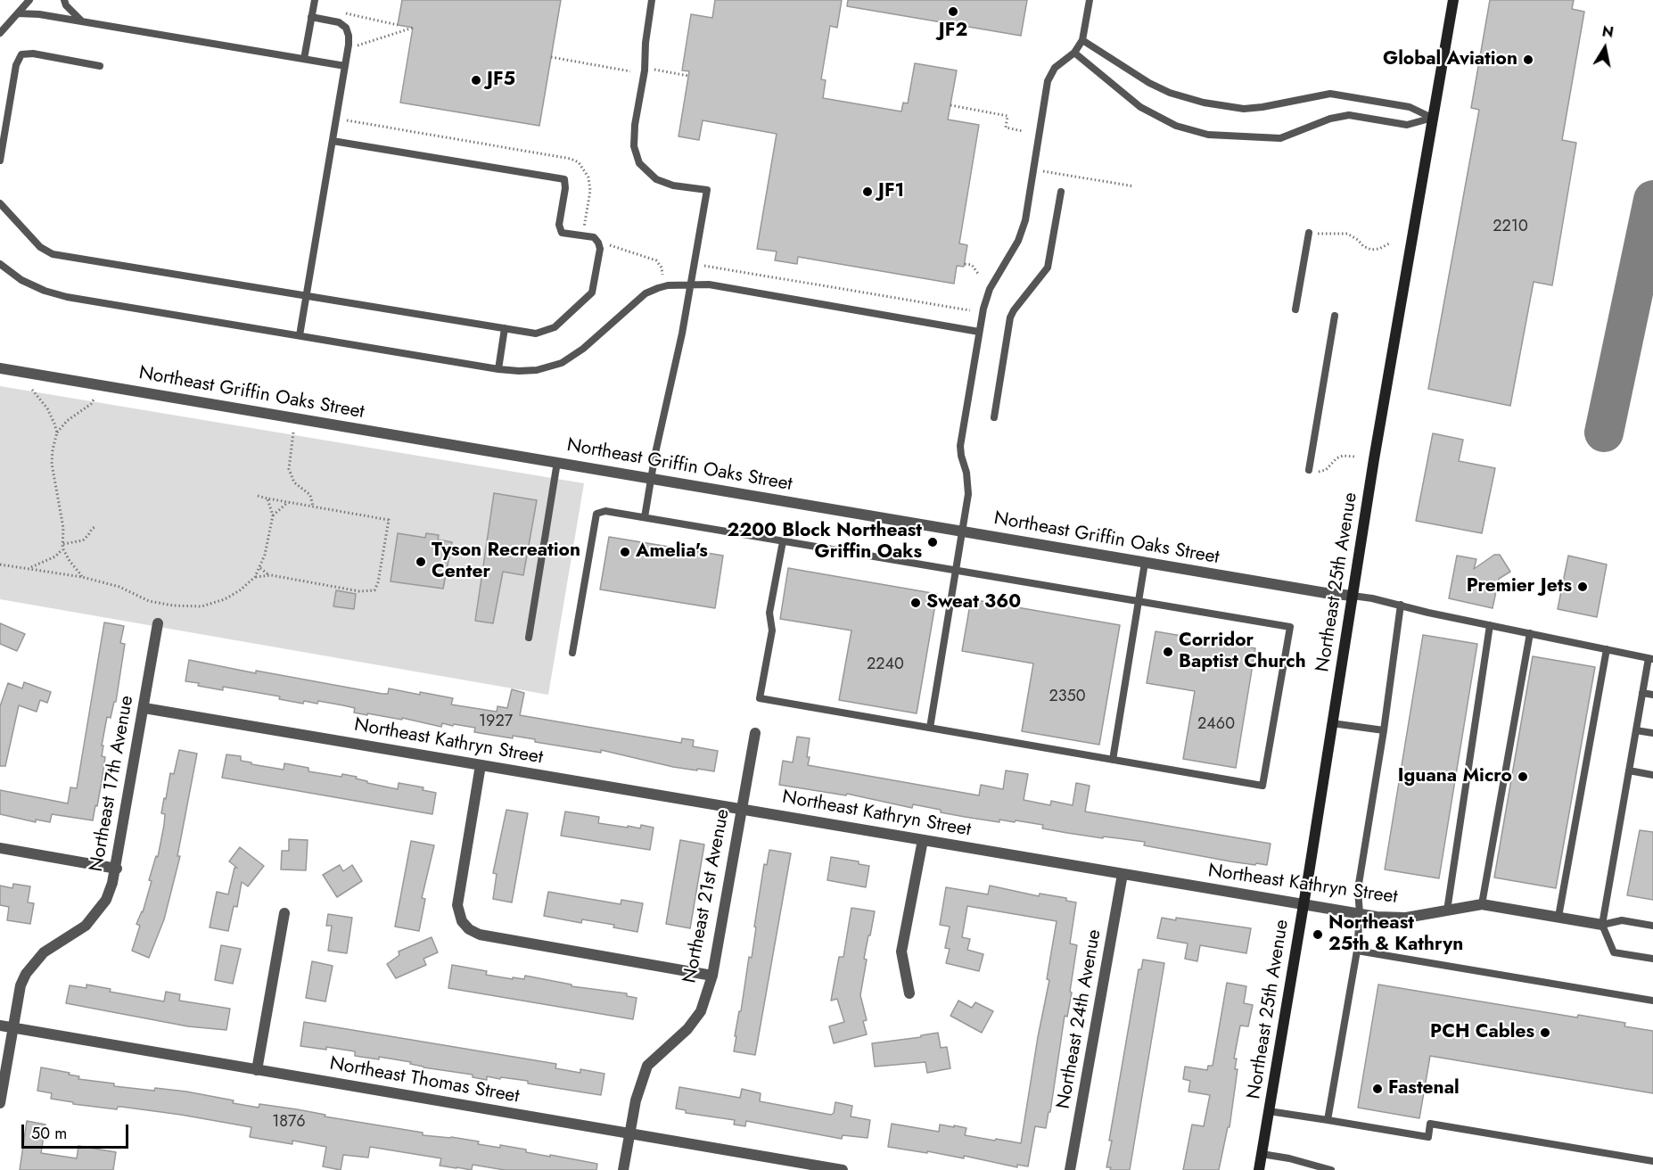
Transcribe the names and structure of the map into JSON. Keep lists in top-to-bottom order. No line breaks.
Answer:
{"streets":{"main road":["Northeast 25th Avenue"],"street":["Northeast Griffin Oaks Street","Northeast Kathryn Street","Northeast 17th Avenue","Northeast 21st Avenue","Northeast 24th Avenue","Northeast Thomas Street"]},"crossings":[["Northeast Griffin Oaks Street","Northeast 25th Avenue"],["Northeast 25th Avenue","Northeast Kathryn Street"],["Northeast Kathryn Street","Northeast 17th Avenue"],["Northeast Kathryn Street","Northeast 21st Avenue"],["Northeast Kathryn Street","Northeast 24th Avenue"],["Northeast 17th Avenue","Northeast Thomas Street"],["Northeast 21st Avenue","Northeast Thomas Street"]],"places":["JF2","Global Aviation","JF5","JF1","2200 Block Northeast Griffin Oaks","Amelia's","Tyson Recreation Center","Premier Jets","Sweat 360","Corridor Baptist Church","Iguana Micro","Northeast 25th & Kathryn","PCH Cables","Fastenal"],"house_numbers":["2210","2240","2350","1927","2460","1876"],"scale_bar":"50 m","north":"top"}
